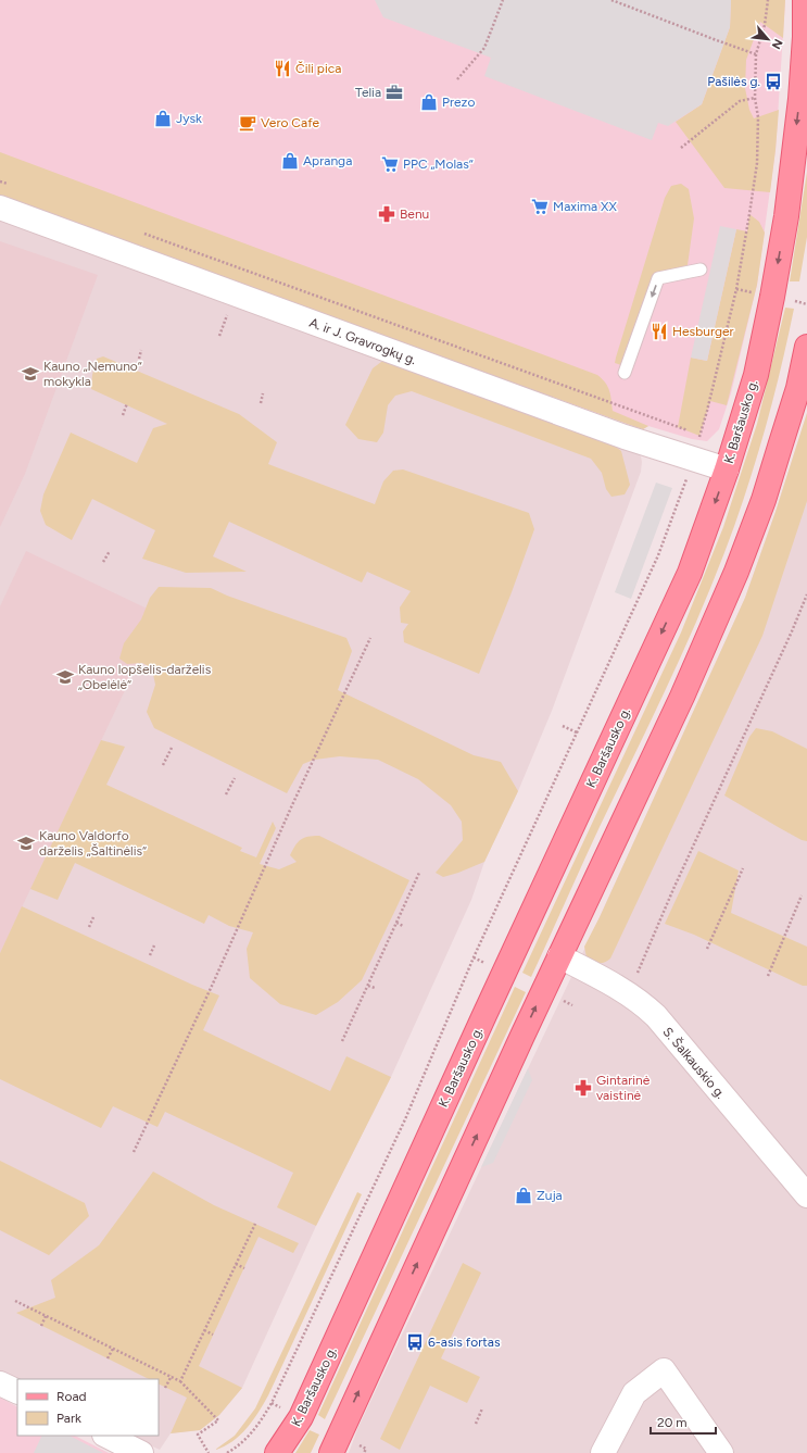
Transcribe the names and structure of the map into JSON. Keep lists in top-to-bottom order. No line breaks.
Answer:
{"streets":{"main road":["K. Baršausko g."],"street":["A. ir J. Gravrogkų g.","S. Šalkauskio g."]},"crossings":[["A. ir J. Gravrogkų g.","K. Baršausko g."]],"places":{"restaurant":["Čili pica","Hesburger"],"bus stop":["Pašilės g.","6-asis fortas"],"office":["Telia"],"shop":["Prezo","Jysk","Apranga","Zuja"],"cafe":["Vero Cafe"],"supermarket":["PPC „Molas“","Maxima XX"],"pharmacy":["Benu","Gintarinė vaistinė"],"school or university":["Kauno „Nemuno“ mokykla","Kauno lopšelis-darželis „Obelėlė“","Kauno Valdorfo darželis „Šaltinėlis“"]},"legend":["Road","Park"],"scale_bar":"20 m","north":"bottom right"}
